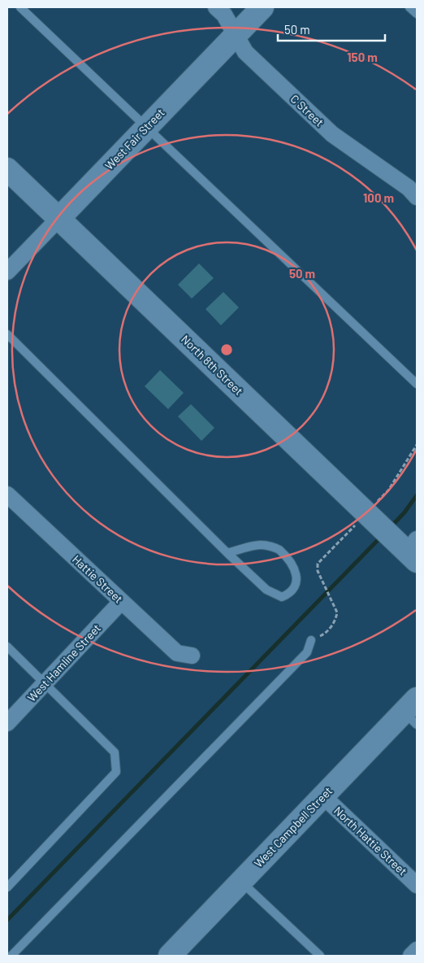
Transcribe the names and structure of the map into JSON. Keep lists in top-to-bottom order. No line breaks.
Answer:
{"streets":{"street":["C Street","West Fair Street","North 8th Street","Hattie Street","West Hamline Street","West Campbell Street","North Hattie Street"]},"crossings":[["C Street","West Fair Street"],["West Fair Street","North 8th Street"],["Hattie Street","West Hamline Street"],["West Campbell Street","North Hattie Street"]],"scale_bar":"50 m","rings":["150 m","100 m","50 m"]}
